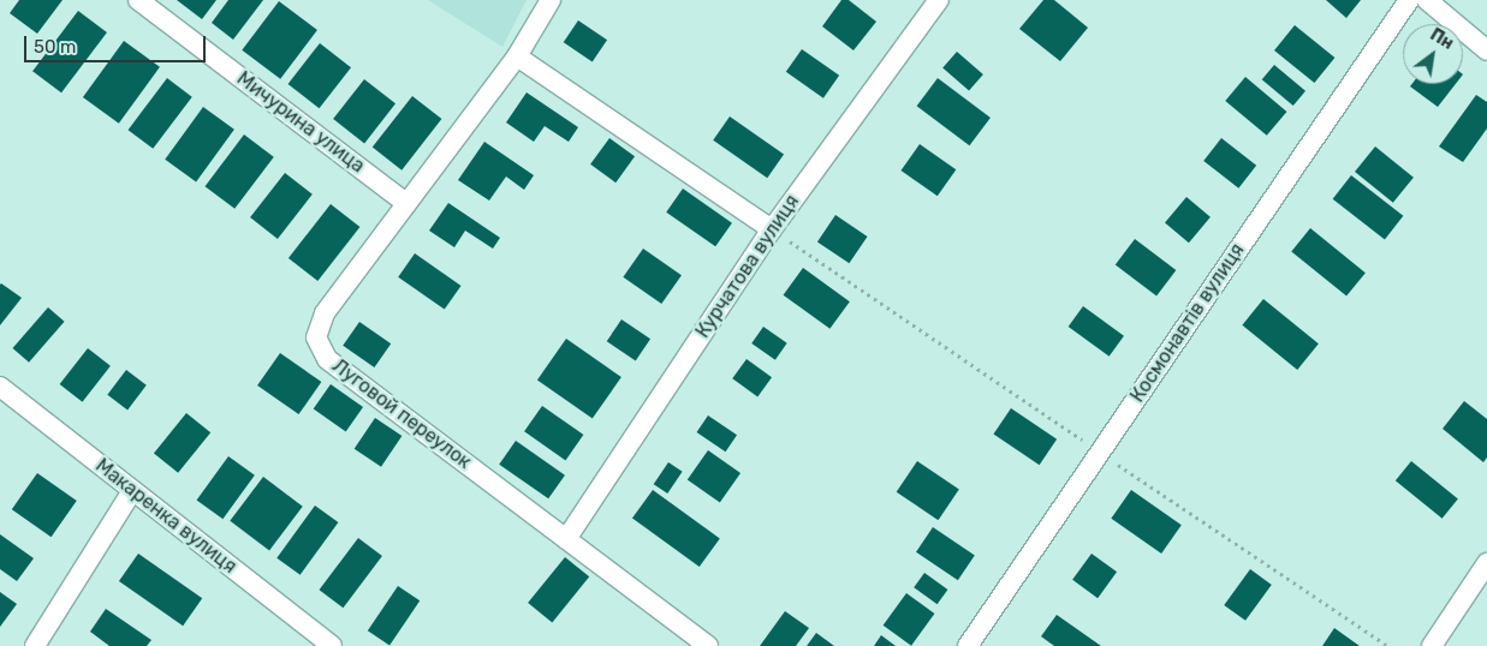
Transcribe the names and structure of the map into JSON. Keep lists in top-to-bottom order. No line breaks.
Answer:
{"streets":{"street":["Мичурина улица","Курчатова вулиця","Космонавтів вулиця","Луговой переулок","Макаренка вулиця"]},"crossings":[["Мичурина улица","Луговой переулок"],["Курчатова вулиця","Луговой переулок"]],"scale_bar":"50 m","north":"top right"}
